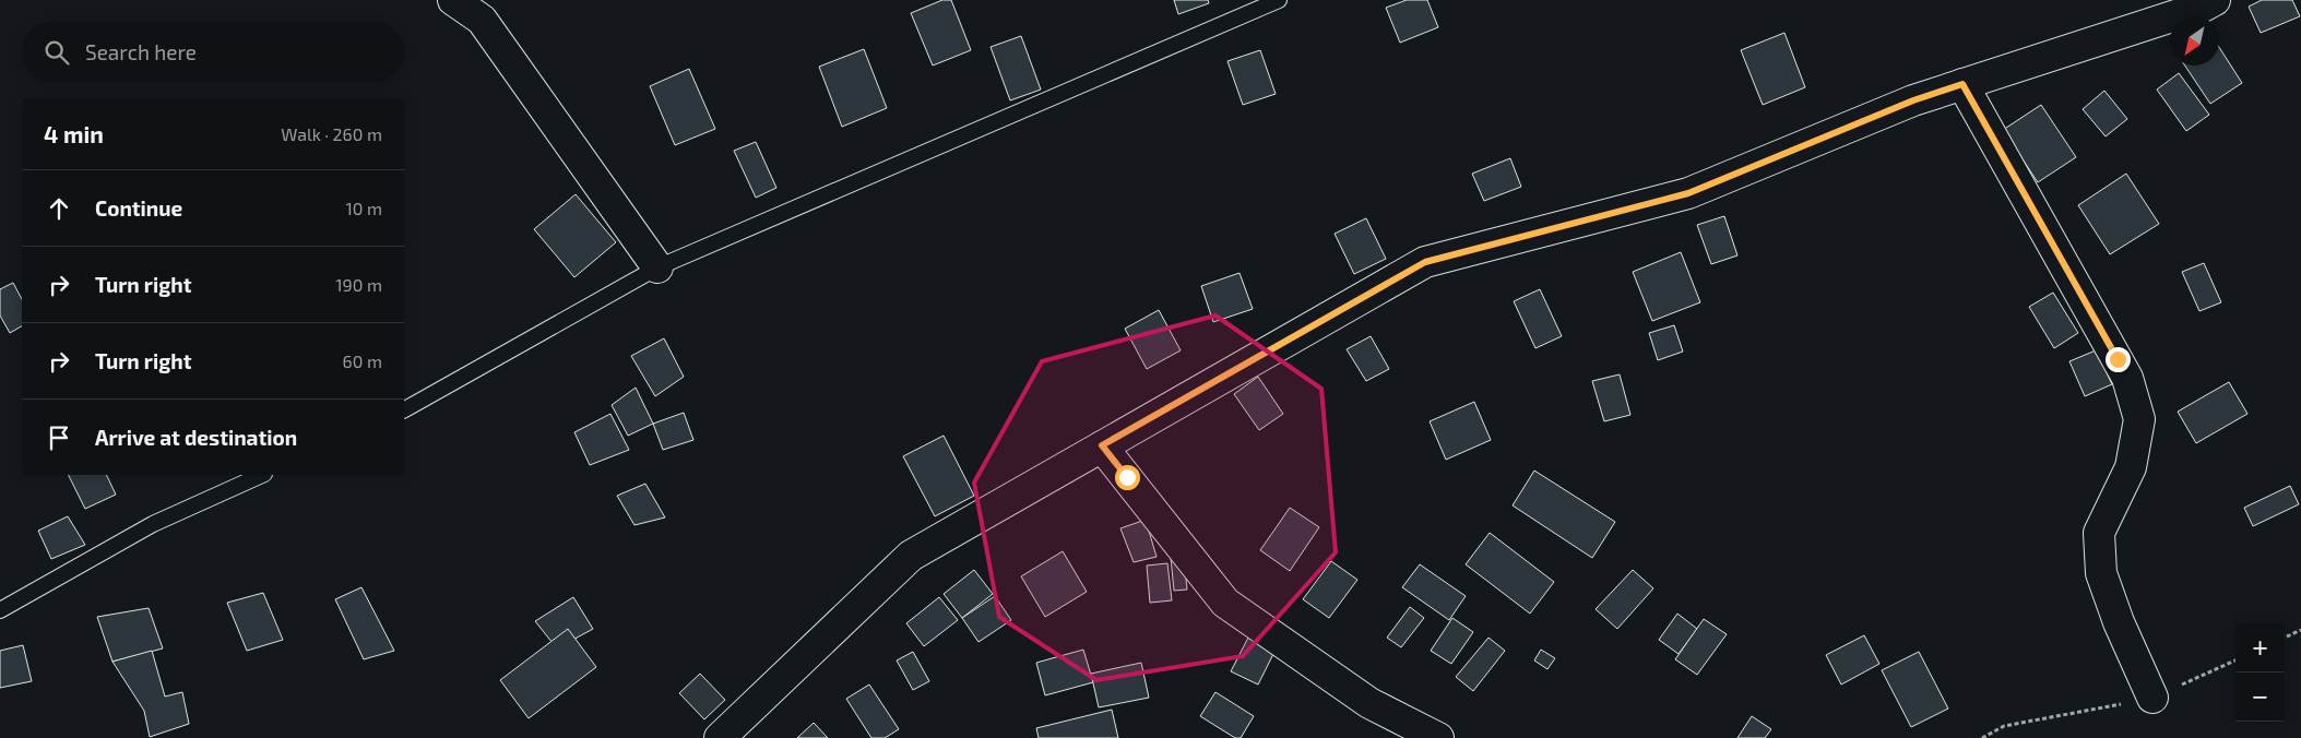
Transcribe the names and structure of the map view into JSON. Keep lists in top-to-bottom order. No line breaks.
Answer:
{"north":"bottom left","page":{"search":"Search here","heading":["4 min","Walk · 260 m"],"list":[["Continue","10 m"],["Turn right","190 m"],["Turn right","60 m"],"Arrive at destination"],"map_buttons":["+","−"]}}
